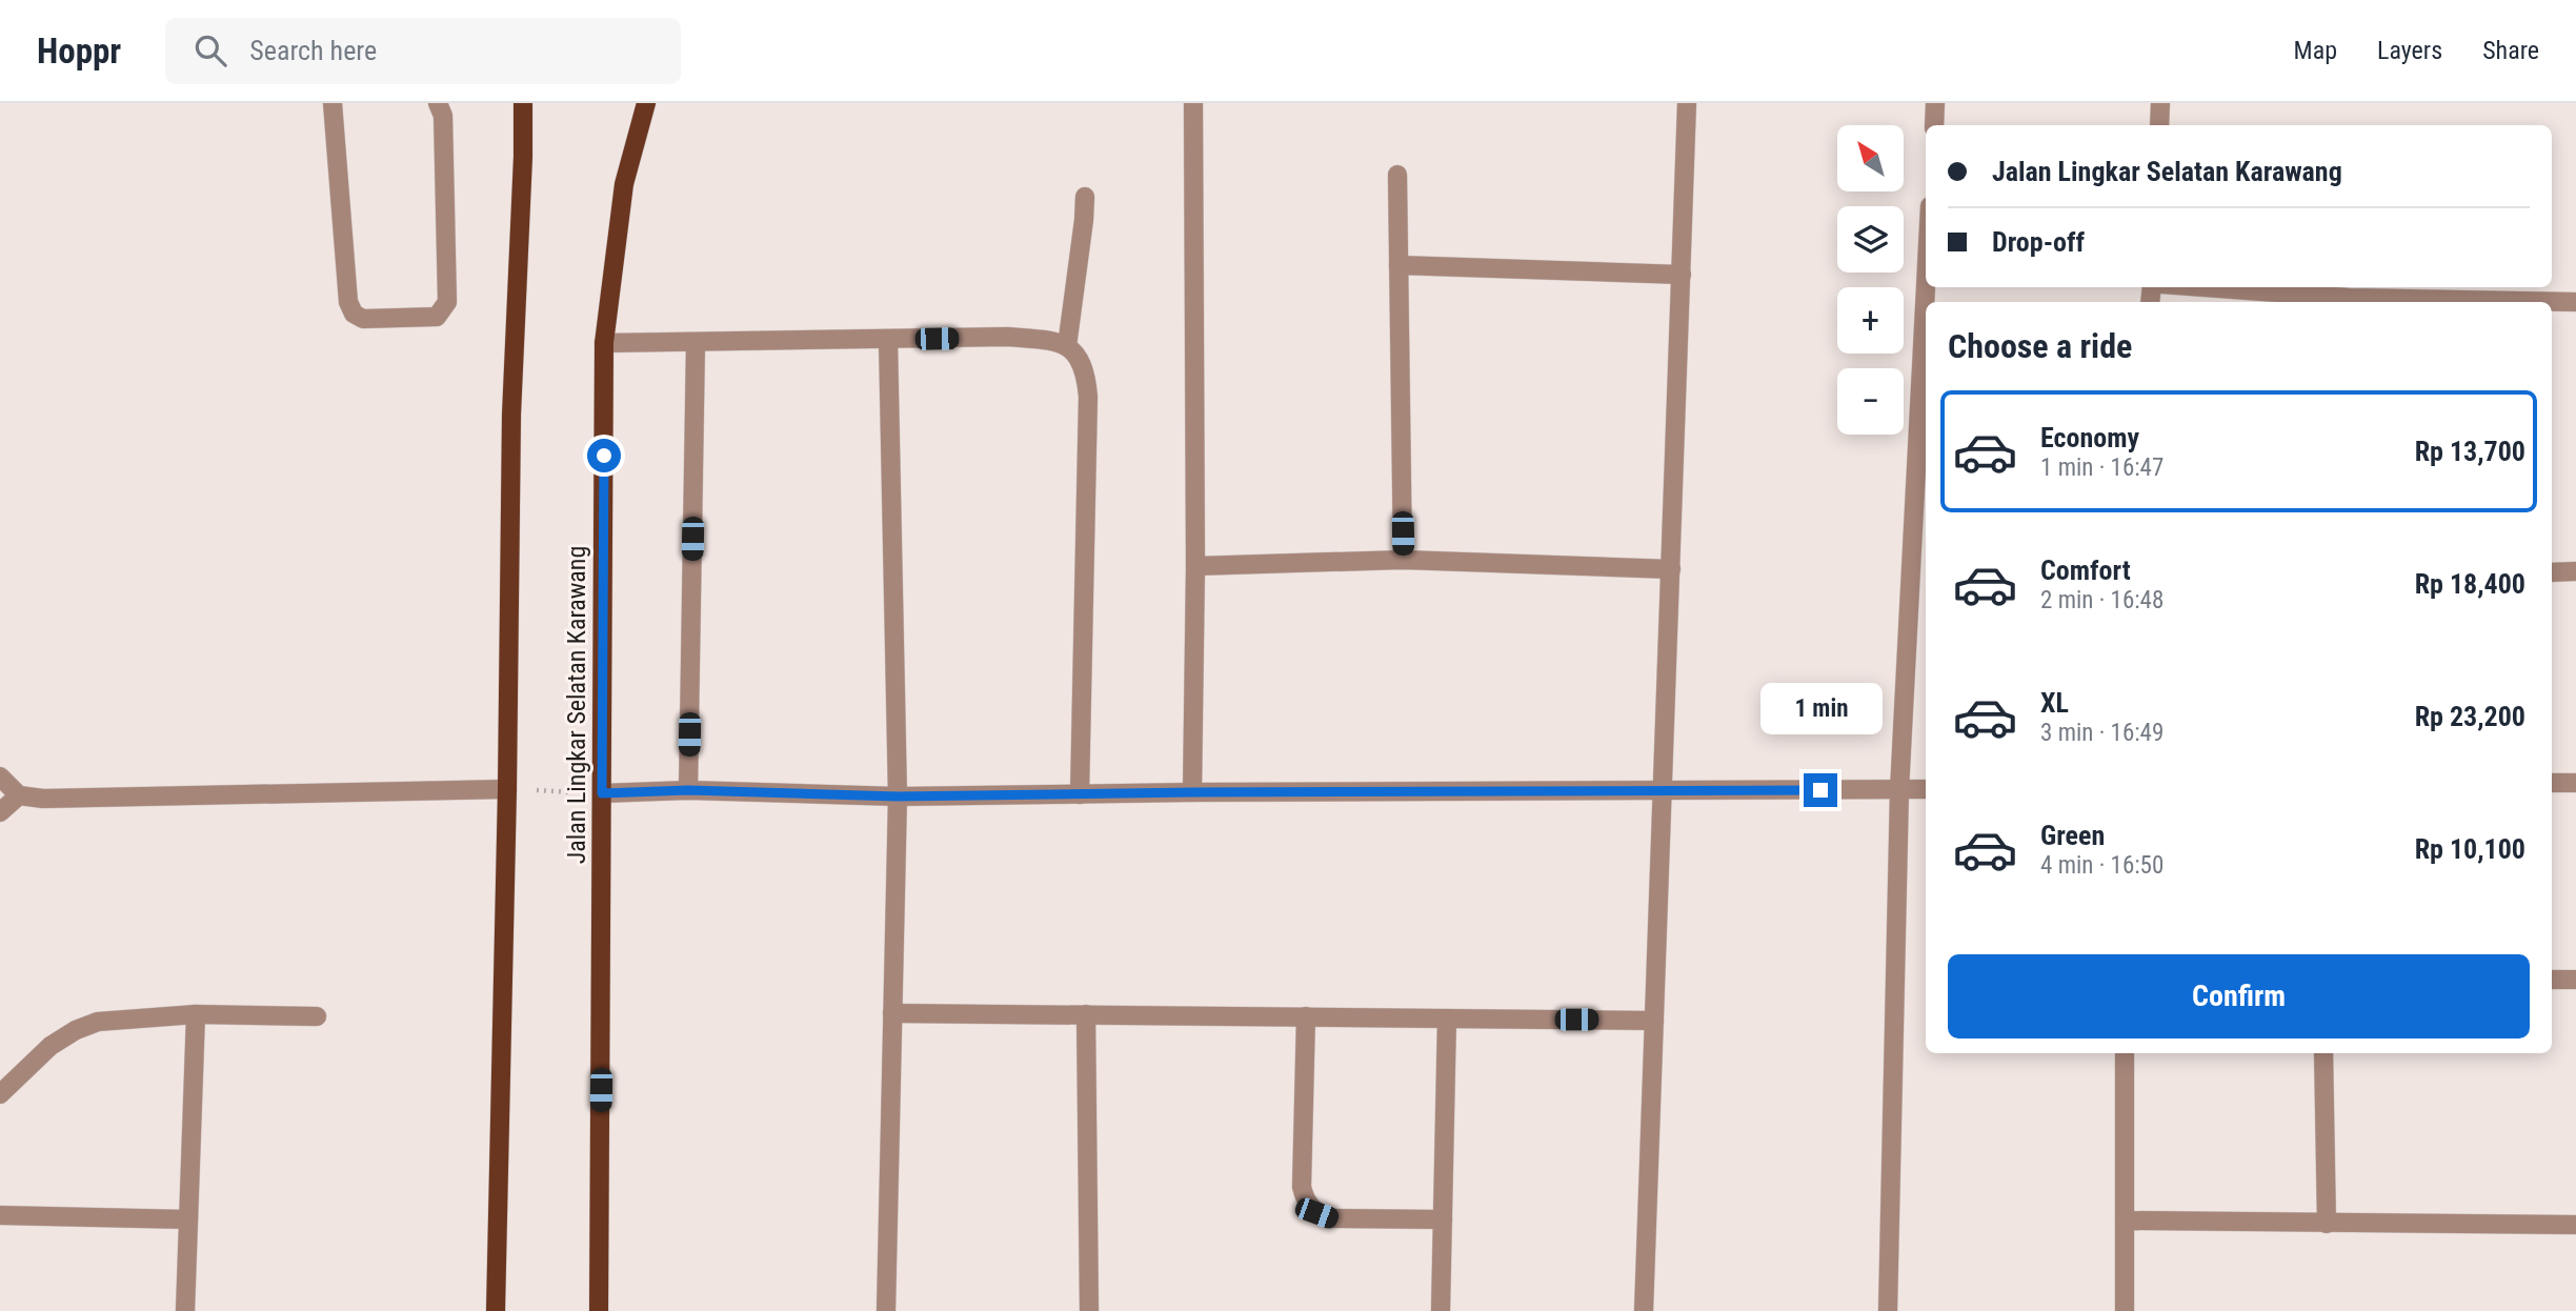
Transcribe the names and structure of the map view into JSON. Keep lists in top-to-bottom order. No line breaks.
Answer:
{"streets":{"main road":["Jalan Lingkar Selatan Karawang"]},"north":"top left","page":{"header":"Hoppr","search":"Search here","nav":["Map","Layers","Share"],"map_buttons":["+","−"],"banner":["Jalan Lingkar Selatan Karawang","Drop-off"],"heading":"Choose a ride","list":[{"name":"Economy","note":"1 min · 16:47","value":"Rp 13,700"},{"name":"Comfort","note":"2 min · 16:48","value":"Rp 18,400"},{"name":"XL","note":"3 min · 16:49","value":"Rp 23,200"},{"name":"Green","note":"4 min · 16:50","value":"Rp 10,100"}],"bubble":"1 min","buttons":"Confirm"}}
